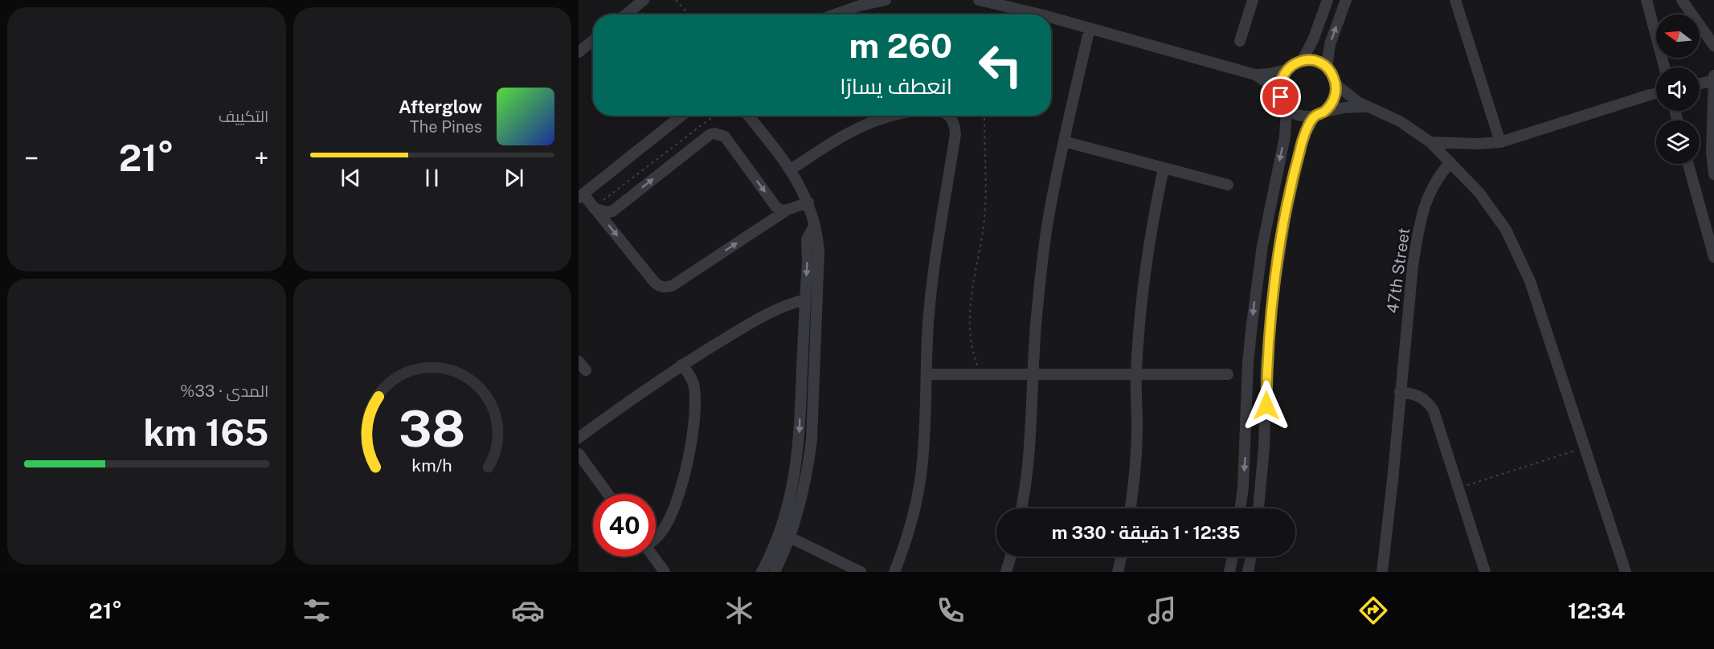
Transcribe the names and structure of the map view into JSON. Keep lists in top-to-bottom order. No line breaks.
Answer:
{"streets":{"street":["47th Street"]},"north":"left","page":{"tile":["التكييف",["المدى · 33%","165 km"]],"turn":["260 m","انعطف يسارًا"],"song":["Afterglow","The Pines"],"heat":["−","21°","+"],"limit":"40","trip":"12:35 · 1 دقيقة · 330 m","tabs":["12:34","21°"],"gauge":["38","km/h"]}}
